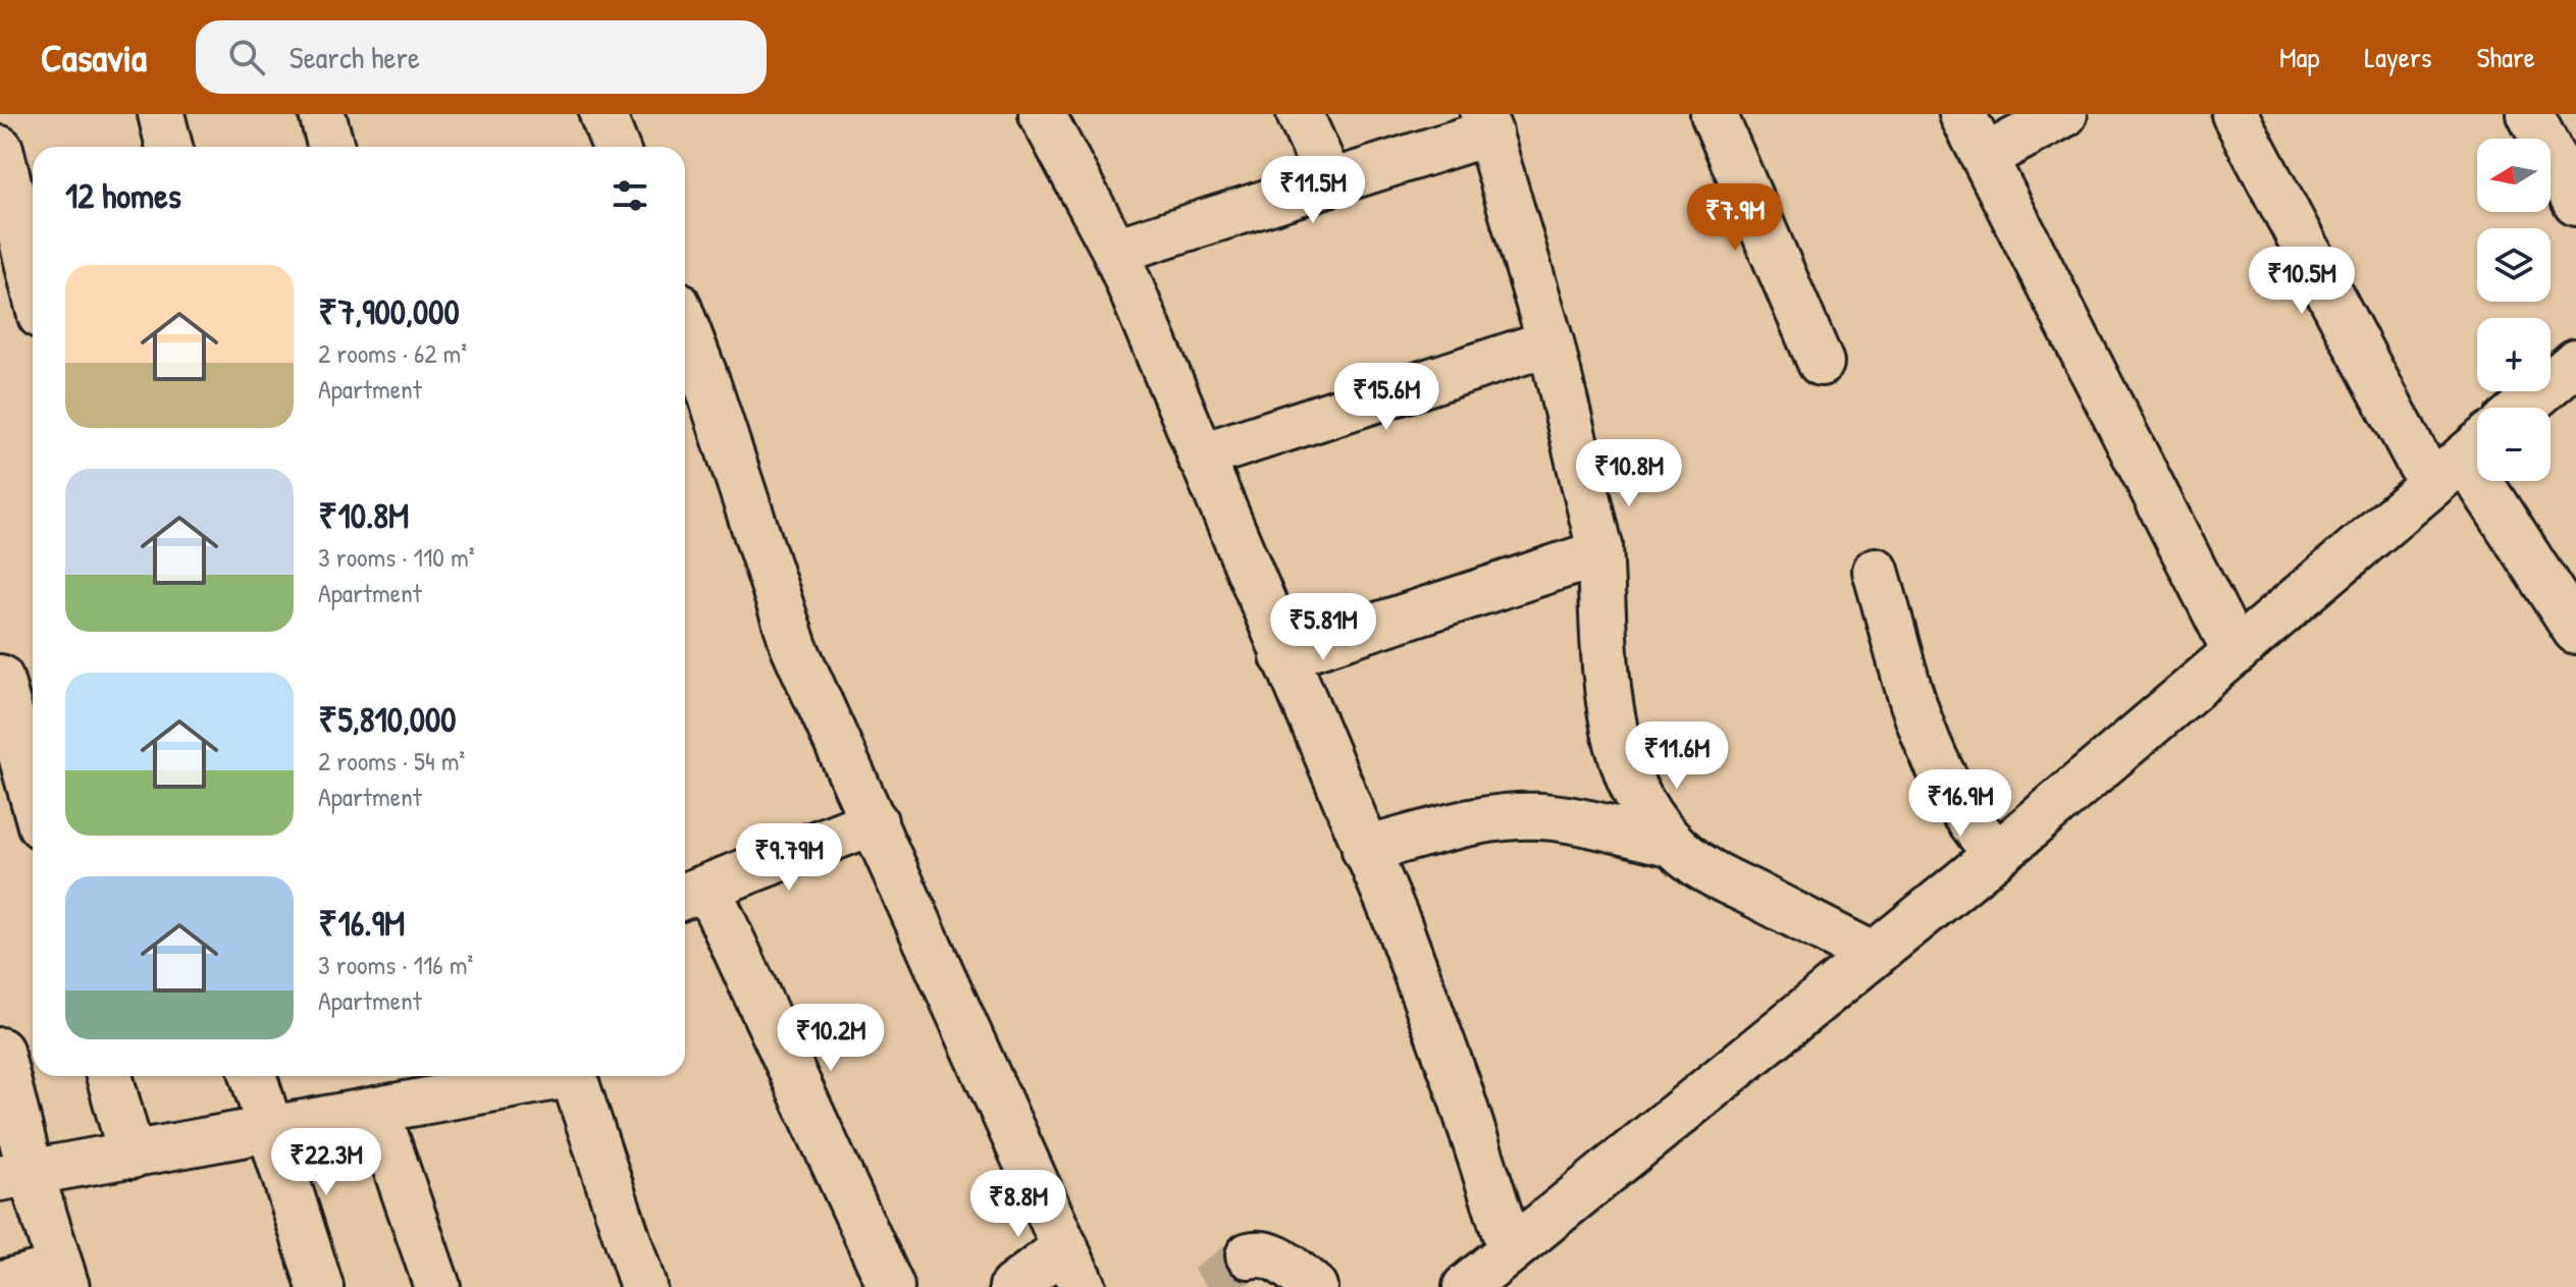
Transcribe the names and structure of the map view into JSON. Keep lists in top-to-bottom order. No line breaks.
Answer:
{"north":"left","page":{"header":"Casavia","search":"Search here","nav":["Map","Layers","Share"],"map_buttons":["+","−"],"heading":"12 homes","price":["₹11.5M","₹7.9M","₹10.5M","₹15.6M","₹10.8M","₹5.81M","₹11.6M","₹16.9M","₹9.79M","₹10.2M","₹22.3M","₹8.8M"],"list":[{"name":"₹7,900,000","note":"2 rooms · 62 m² · Apartment"},{"name":"₹10.8M","note":"3 rooms · 110 m² · Apartment"},{"name":"₹5,810,000","note":"2 rooms · 54 m² · Apartment"},{"name":"₹16.9M","note":"3 rooms · 116 m² · Apartment"}]}}
